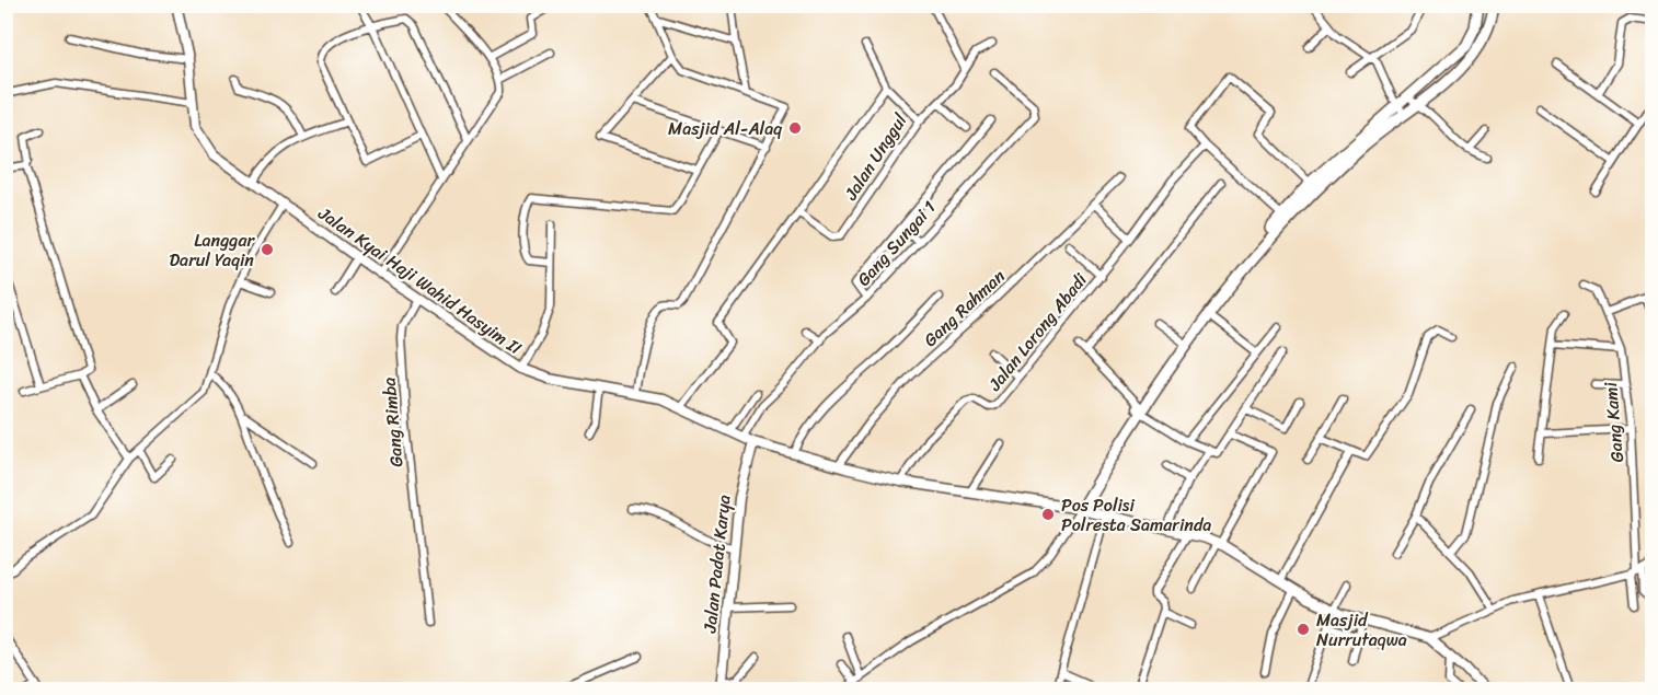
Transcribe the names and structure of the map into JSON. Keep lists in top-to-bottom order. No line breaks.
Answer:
{"streets":{"street":["Jalan Unggul","Gang Sungai 1","Jalan Kyai Haji Wahid Hasyim II","Gang Rahman","Jalan Lorong Abadi","Gang Rimba","Gang Kami","Jalan Padat Karya"]},"crossings":[["Jalan Unggul","Jalan Kyai Haji Wahid Hasyim II"],["Gang Sungai 1","Jalan Kyai Haji Wahid Hasyim II"],["Jalan Kyai Haji Wahid Hasyim II","Gang Rahman"],["Jalan Kyai Haji Wahid Hasyim II","Jalan Lorong Abadi"],["Jalan Kyai Haji Wahid Hasyim II","Gang Rimba"],["Jalan Kyai Haji Wahid Hasyim II","Jalan Padat Karya"]],"places":["Masjid Al-Alaq","Langgar Darul Yaqin","Pos Polisi Polresta Samarinda","Masjid Nurrutaqwa"]}
